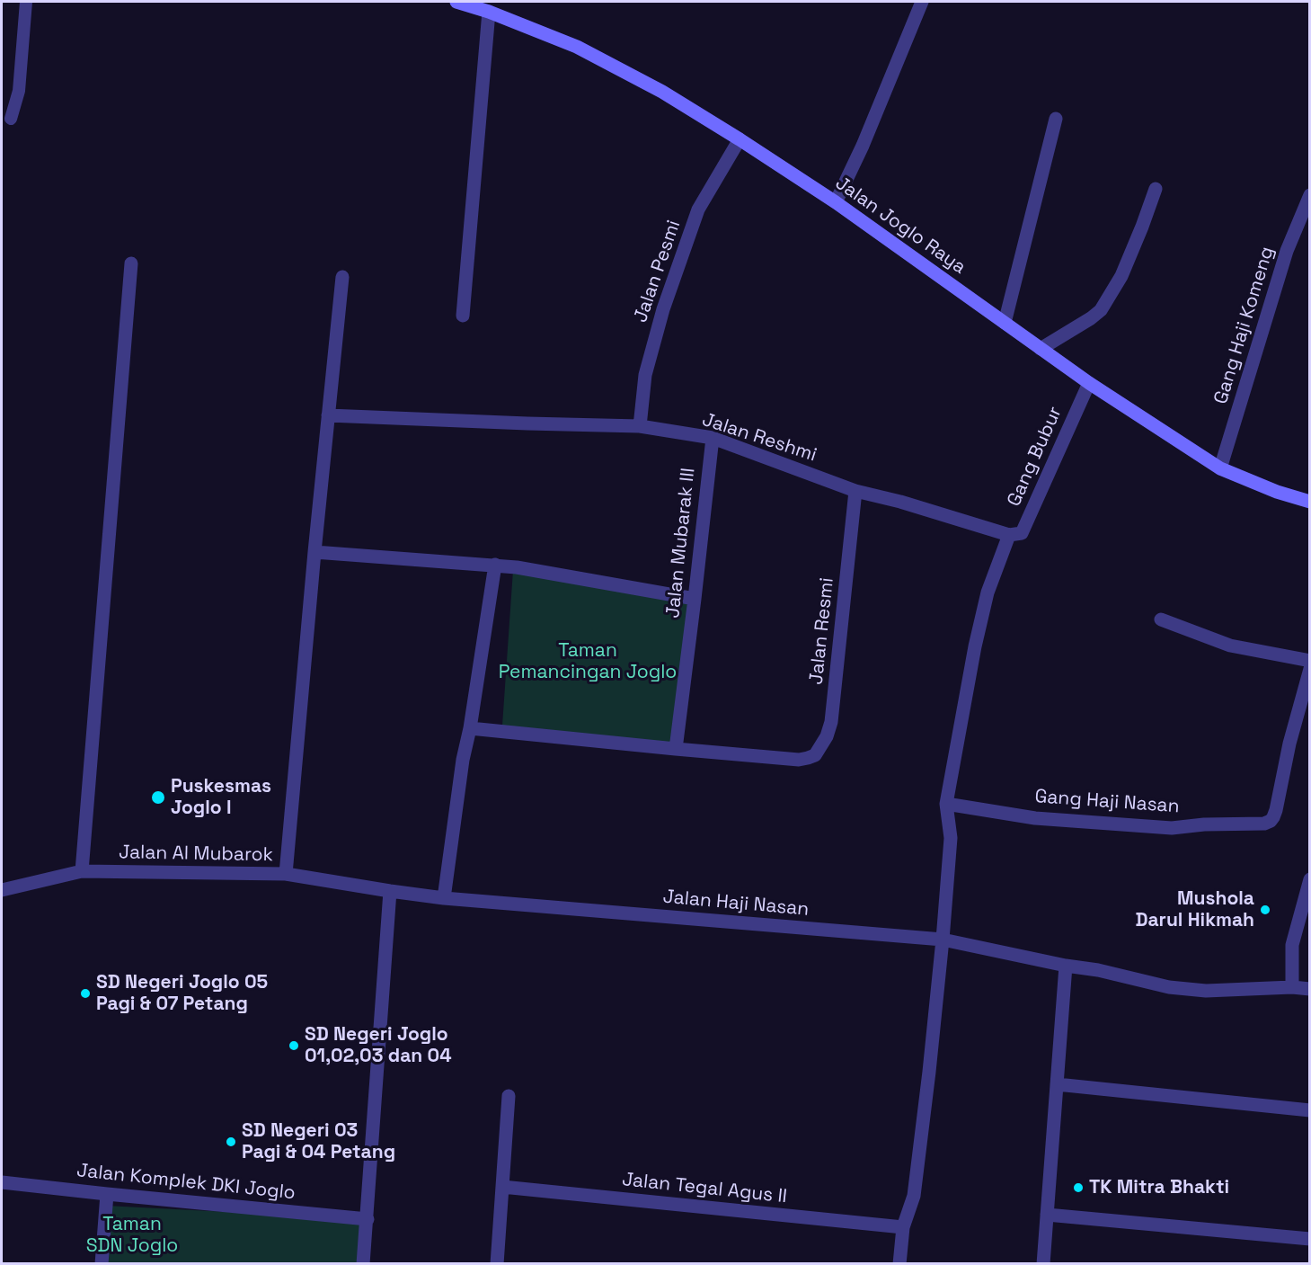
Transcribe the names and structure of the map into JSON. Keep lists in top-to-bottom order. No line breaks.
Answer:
{"streets":{"main road":["Jalan Joglo Raya"],"street":["Jalan Pesmi","Gang Haji Komeng","Jalan Reshmi","Gang Bubur","Jalan Mubarak III","Jalan Resmi","Gang Haji Nasan","Jalan Al Mubarok","Jalan Haji Nasan","Jalan Komplek DKI Joglo","Jalan Tegal Agus II"]},"crossings":[["Jalan Joglo Raya","Jalan Pesmi"],["Jalan Joglo Raya","Gang Haji Komeng"],["Jalan Joglo Raya","Gang Bubur"],["Jalan Pesmi","Jalan Reshmi"],["Jalan Reshmi","Gang Bubur"],["Jalan Reshmi","Jalan Mubarak III"],["Jalan Reshmi","Jalan Resmi"],["Jalan Mubarak III","Jalan Resmi"],["Jalan Al Mubarok","Jalan Haji Nasan"]],"parks":["Taman Pemancingan Joglo","Taman SDN Joglo"],"places":["Puskesmas Joglo I","Mushola Darul Hikmah","SD Negeri Joglo 05 Pagi & 07 Petang","SD Negeri Joglo 01,02,03 dan 04","SD Negeri 03 Pagi & 04 Petang","TK Mitra Bhakti"]}
